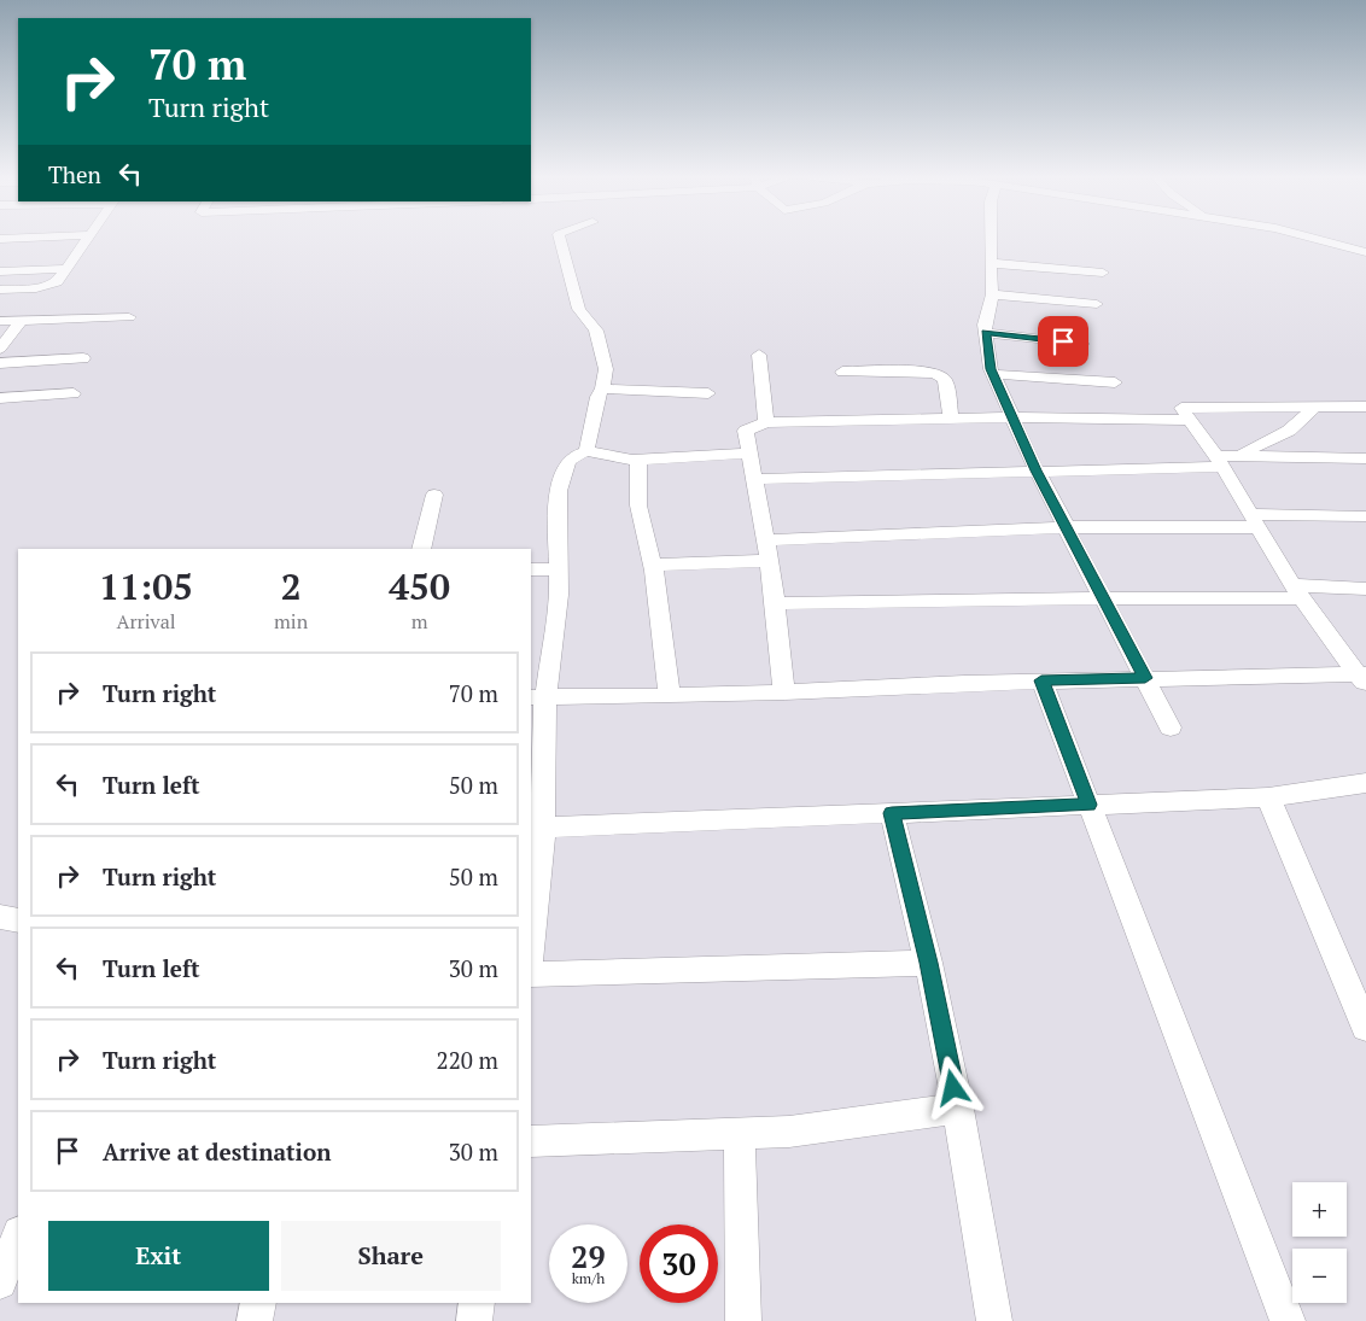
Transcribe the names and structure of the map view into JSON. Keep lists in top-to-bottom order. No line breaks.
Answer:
{"page":{"turn":["70 m","Turn right"],"then":"Then","eta":["11:05","Arrival","2","min","450","m"],"list":[{"name":"Turn right","value":"70 m"},{"name":"Turn left","value":"50 m"},{"name":"Turn right","value":"50 m"},{"name":"Turn left","value":"30 m"},{"name":"Turn right","value":"220 m"},{"name":"Arrive at destination","value":"30 m"}],"map_buttons":["+","−"],"buttons":["Exit","Share"],"speed":"29 km/h","limit":"30"}}
